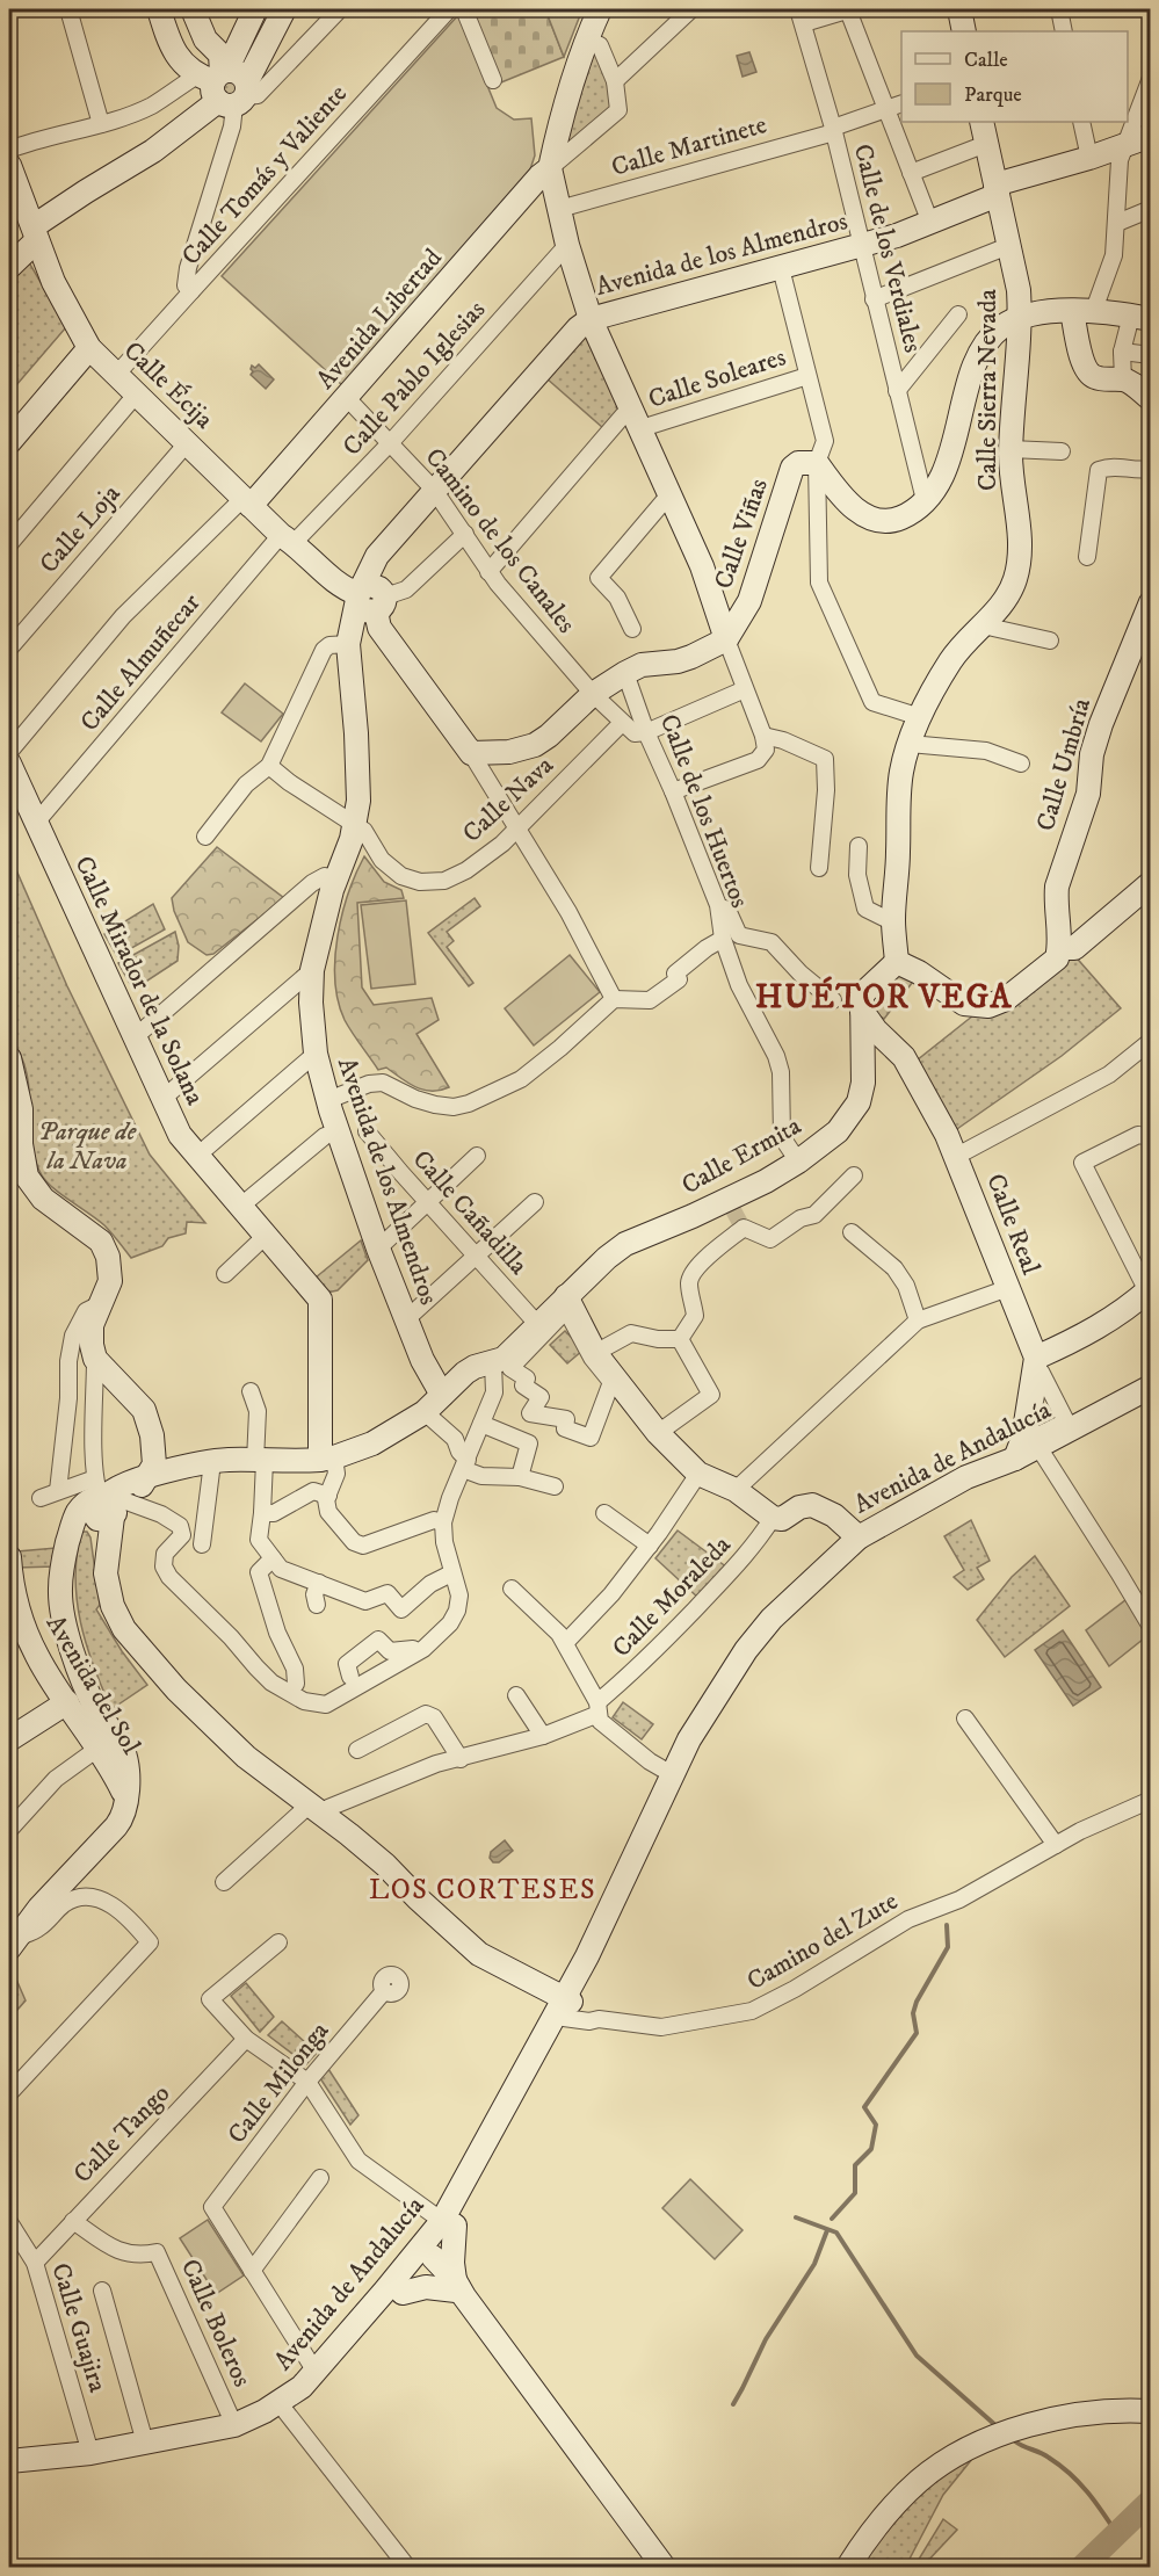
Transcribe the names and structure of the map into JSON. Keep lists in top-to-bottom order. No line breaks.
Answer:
{"streets":{"street":["Calle Martinete","Calle Tomás y Valiente","Calle de los Verdiales","Avenida de los Almendros","Avenida Libertad","Calle Pablo Iglesias","Calle Soleares","Calle Écija","Calle Sierra Nevada","Calle Loja","Calle Viñas","Camino de los Canales","Calle Almuñecar","Calle Umbría","Calle Nava","Calle de los Huertos","Calle Mirador de la Solana","Calle Ermita","Calle Cañadilla","Calle Real","Avenida de Andalucía","Calle Moraleda","Avenida del Sol","Camino del Zute","Calle Milonga","Calle Tango","Calle Boleros","Calle Guajira"]},"crossings":[["Calle Martinete","Calle de los Verdiales"],["Calle de los Verdiales","Avenida de los Almendros"],["Avenida de los Almendros","Calle Écija"],["Avenida de los Almendros","Calle Sierra Nevada"],["Avenida de los Almendros","Camino de los Canales"],["Avenida de los Almendros","Calle Nava"],["Avenida de los Almendros","Calle Ermita"],["Avenida Libertad","Calle Écija"],["Avenida Libertad","Camino de los Canales"],["Calle Pablo Iglesias","Calle Écija"],["Calle Pablo Iglesias","Camino de los Canales"],["Calle Pablo Iglesias","Calle Almuñecar"],["Calle Soleares","Camino de los Canales"],["Calle Écija","Calle Loja"],["Calle Écija","Calle Almuñecar"],["Calle Sierra Nevada","Calle Real"],["Camino de los Canales","Calle Nava"],["Camino de los Canales","Calle de los Huertos"],["Calle Almuñecar","Calle Mirador de la Solana"],["Calle de los Huertos","Calle Ermita"],["Calle Mirador de la Solana","Calle Ermita"],["Calle Ermita","Calle Cañadilla"],["Calle Ermita","Calle Real"],["Calle Ermita","Avenida del Sol"],["Calle Real","Avenida de Andalucía"],["Avenida de Andalucía","Camino del Zute"],["Avenida de Andalucía","Calle Boleros"],["Avenida de Andalucía","Calle Guajira"],["Calle Tango","Calle Boleros"],["Calle Tango","Calle Guajira"]],"districts":["HUÉTOR VEGA","LOS CORTESES"],"parks":["Parque de la Nava"],"legend":["Calle","Parque"]}
